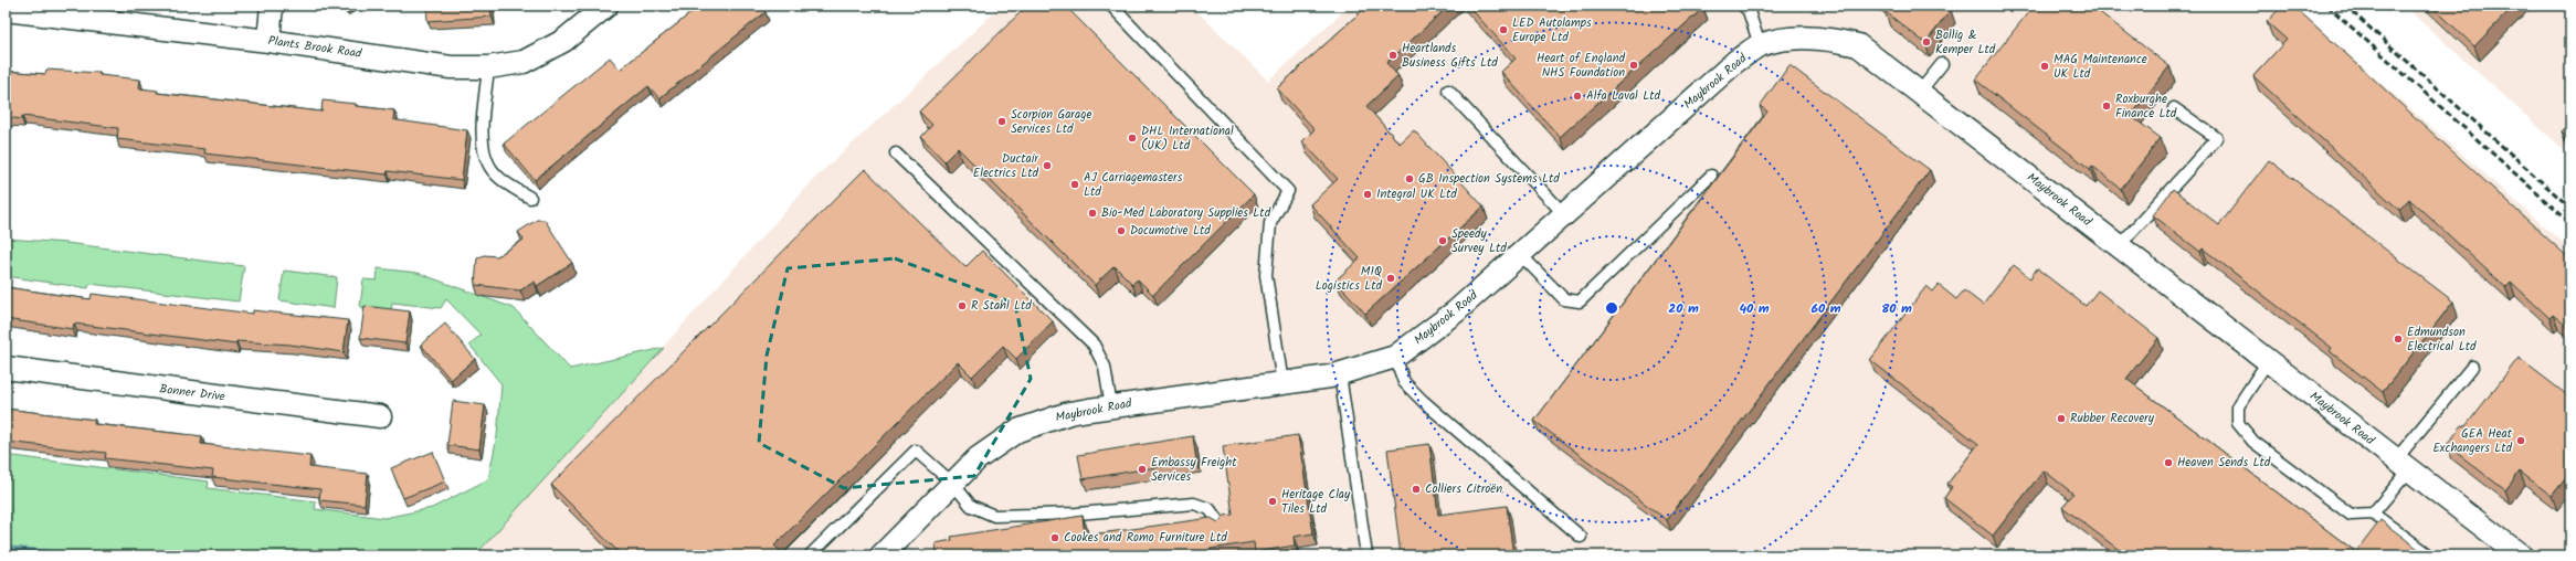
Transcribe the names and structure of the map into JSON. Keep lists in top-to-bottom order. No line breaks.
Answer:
{"streets":{"street":["Plants Brook Road","Maybrook Road","Bonner Drive"]},"places":["LED Autolamps Europe Ltd","Bollig & Kemper Ltd","Heartlands Business Gifts Ltd","Heart of England NHS Foundation","MAG Maintenance UK Ltd","Alfa Laval Ltd","Roxburghe Finance Ltd","Scorpion Garage Services Ltd","DHL International (UK) Ltd","Ductair Electrics Ltd","GB Inspection Systems Ltd","AJ Carriagemasters Ltd","Integral UK Ltd","Bio-Med Laboratory Supplies Ltd","Documotive Ltd","Speedy Survey Ltd","MIQ Logistics Ltd","R Stahl Ltd","Edmundson Electrical Ltd","Rubber Recovery","GEA Heat Exchangers Ltd","Heaven Sends Ltd","Embassy Freight Services","Colliers Citroën","Heritage Clay Tiles Ltd","Cookes and Romo Furniture Ltd"],"rings":["20 m","40 m","60 m","80 m"]}
